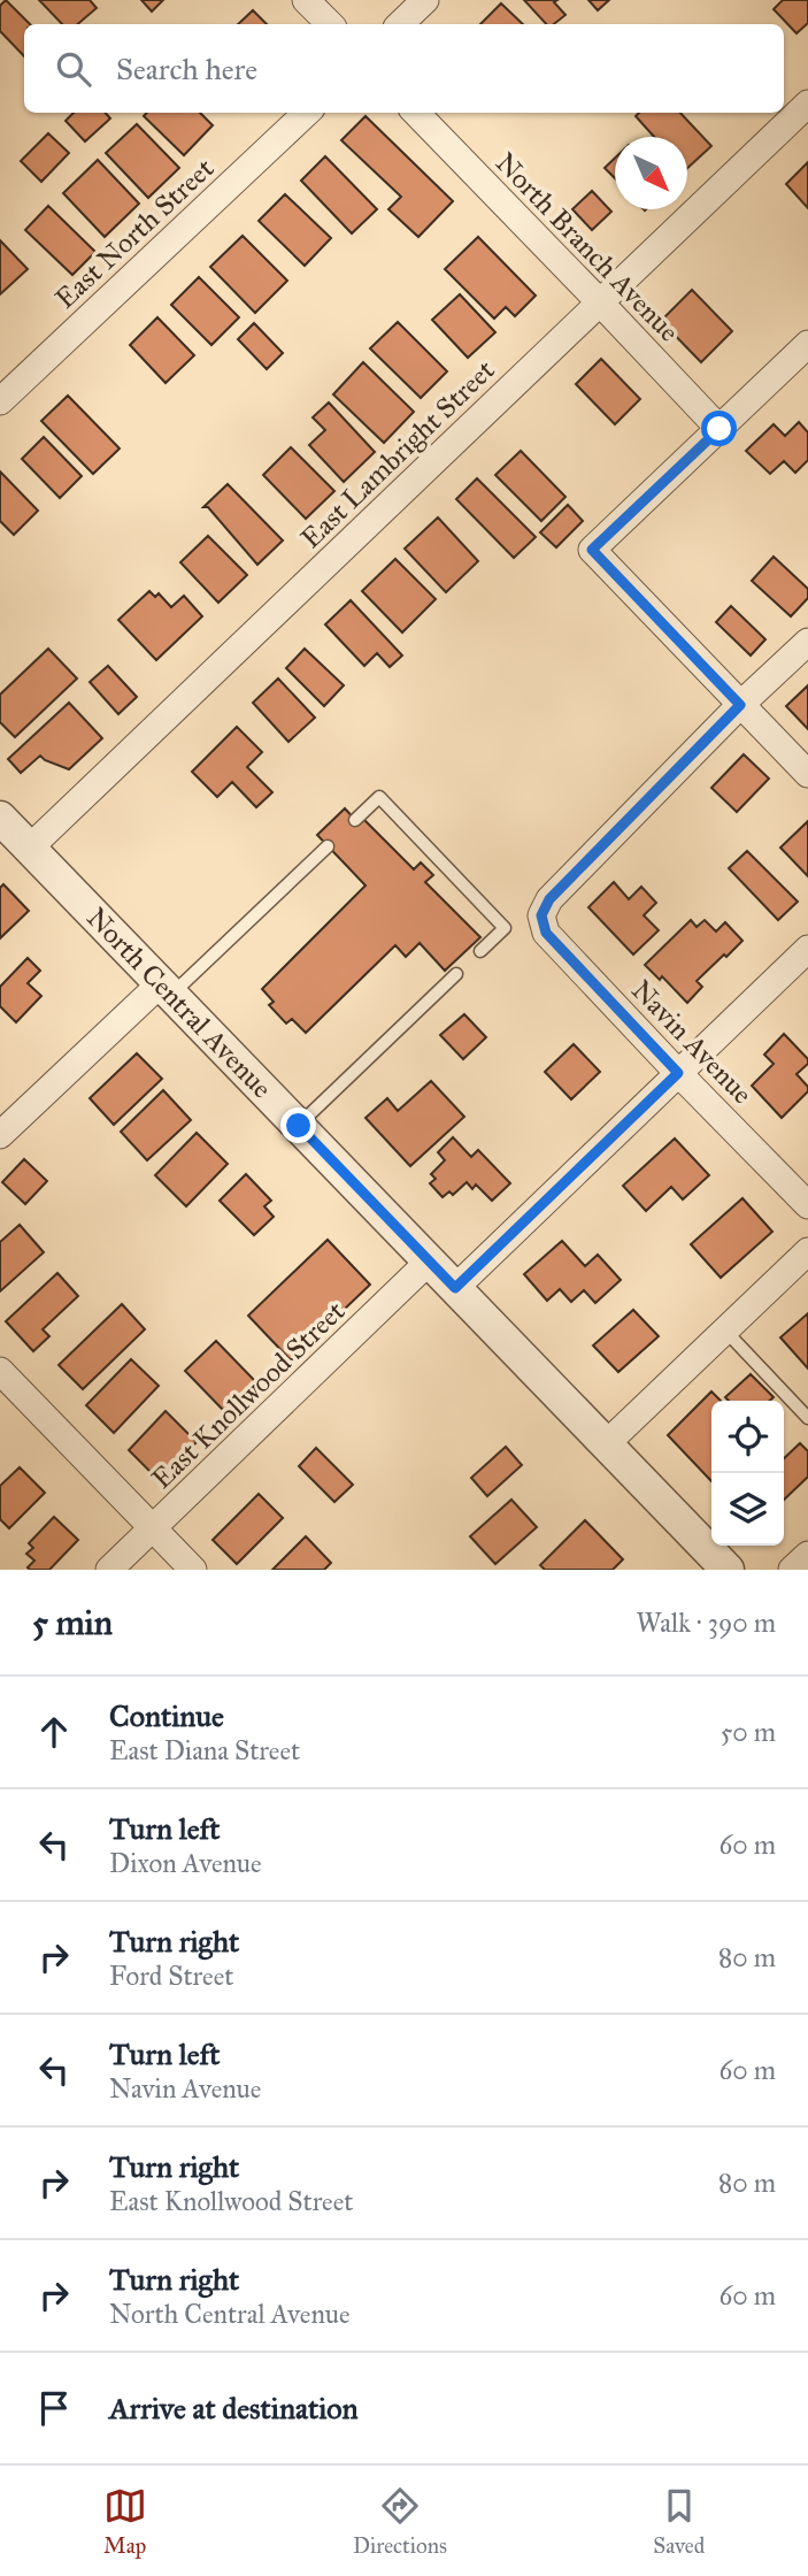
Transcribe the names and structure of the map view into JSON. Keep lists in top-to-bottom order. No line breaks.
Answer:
{"streets":{"street":["East North Street","North Branch Avenue","East Lambright Street","North Central Avenue","Navin Avenue","East Knollwood Street"]},"crossings":[["North Branch Avenue","East Lambright Street"],["East Lambright Street","North Central Avenue"],["North Central Avenue","East Knollwood Street"]],"north":"bottom right","page":{"search":"Search here","heading":["5 min","Walk · 390 m"],"list":[["Continue","East Diana Street","50 m"],["Turn left","Dixon Avenue","60 m"],["Turn right","Ford Street","80 m"],["Turn left","Navin Avenue","60 m"],["Turn right","East Knollwood Street","80 m"],["Turn right","North Central Avenue","60 m"],"Arrive at destination"],"nav":["Map","Directions","Saved"]}}
